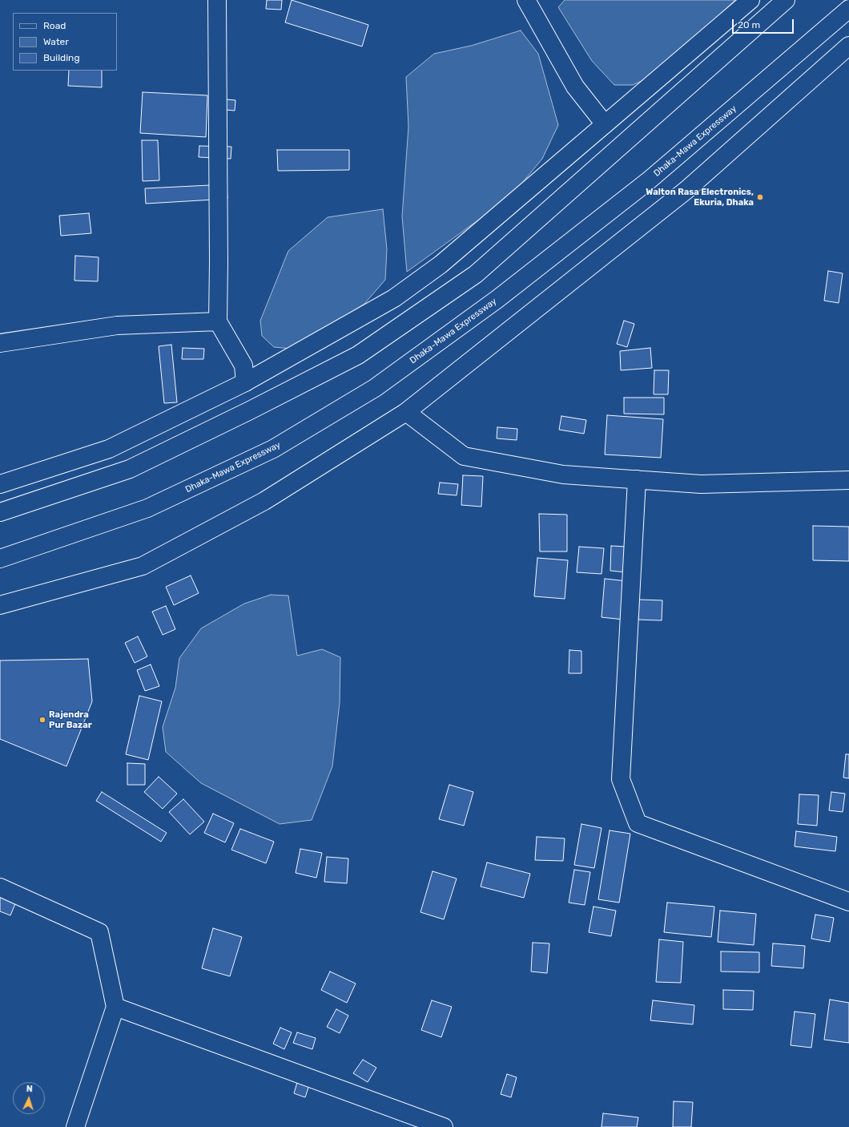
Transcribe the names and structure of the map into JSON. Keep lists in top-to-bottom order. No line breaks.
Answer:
{"streets":{"main road":["Dhaka-Mawa Expressway"]},"places":["Walton Rasa Electronics, Ekuria, Dhaka","Rajendra Pur Bazar"],"legend":["Road","Water","Building"],"scale_bar":"20 m","north":"top"}
